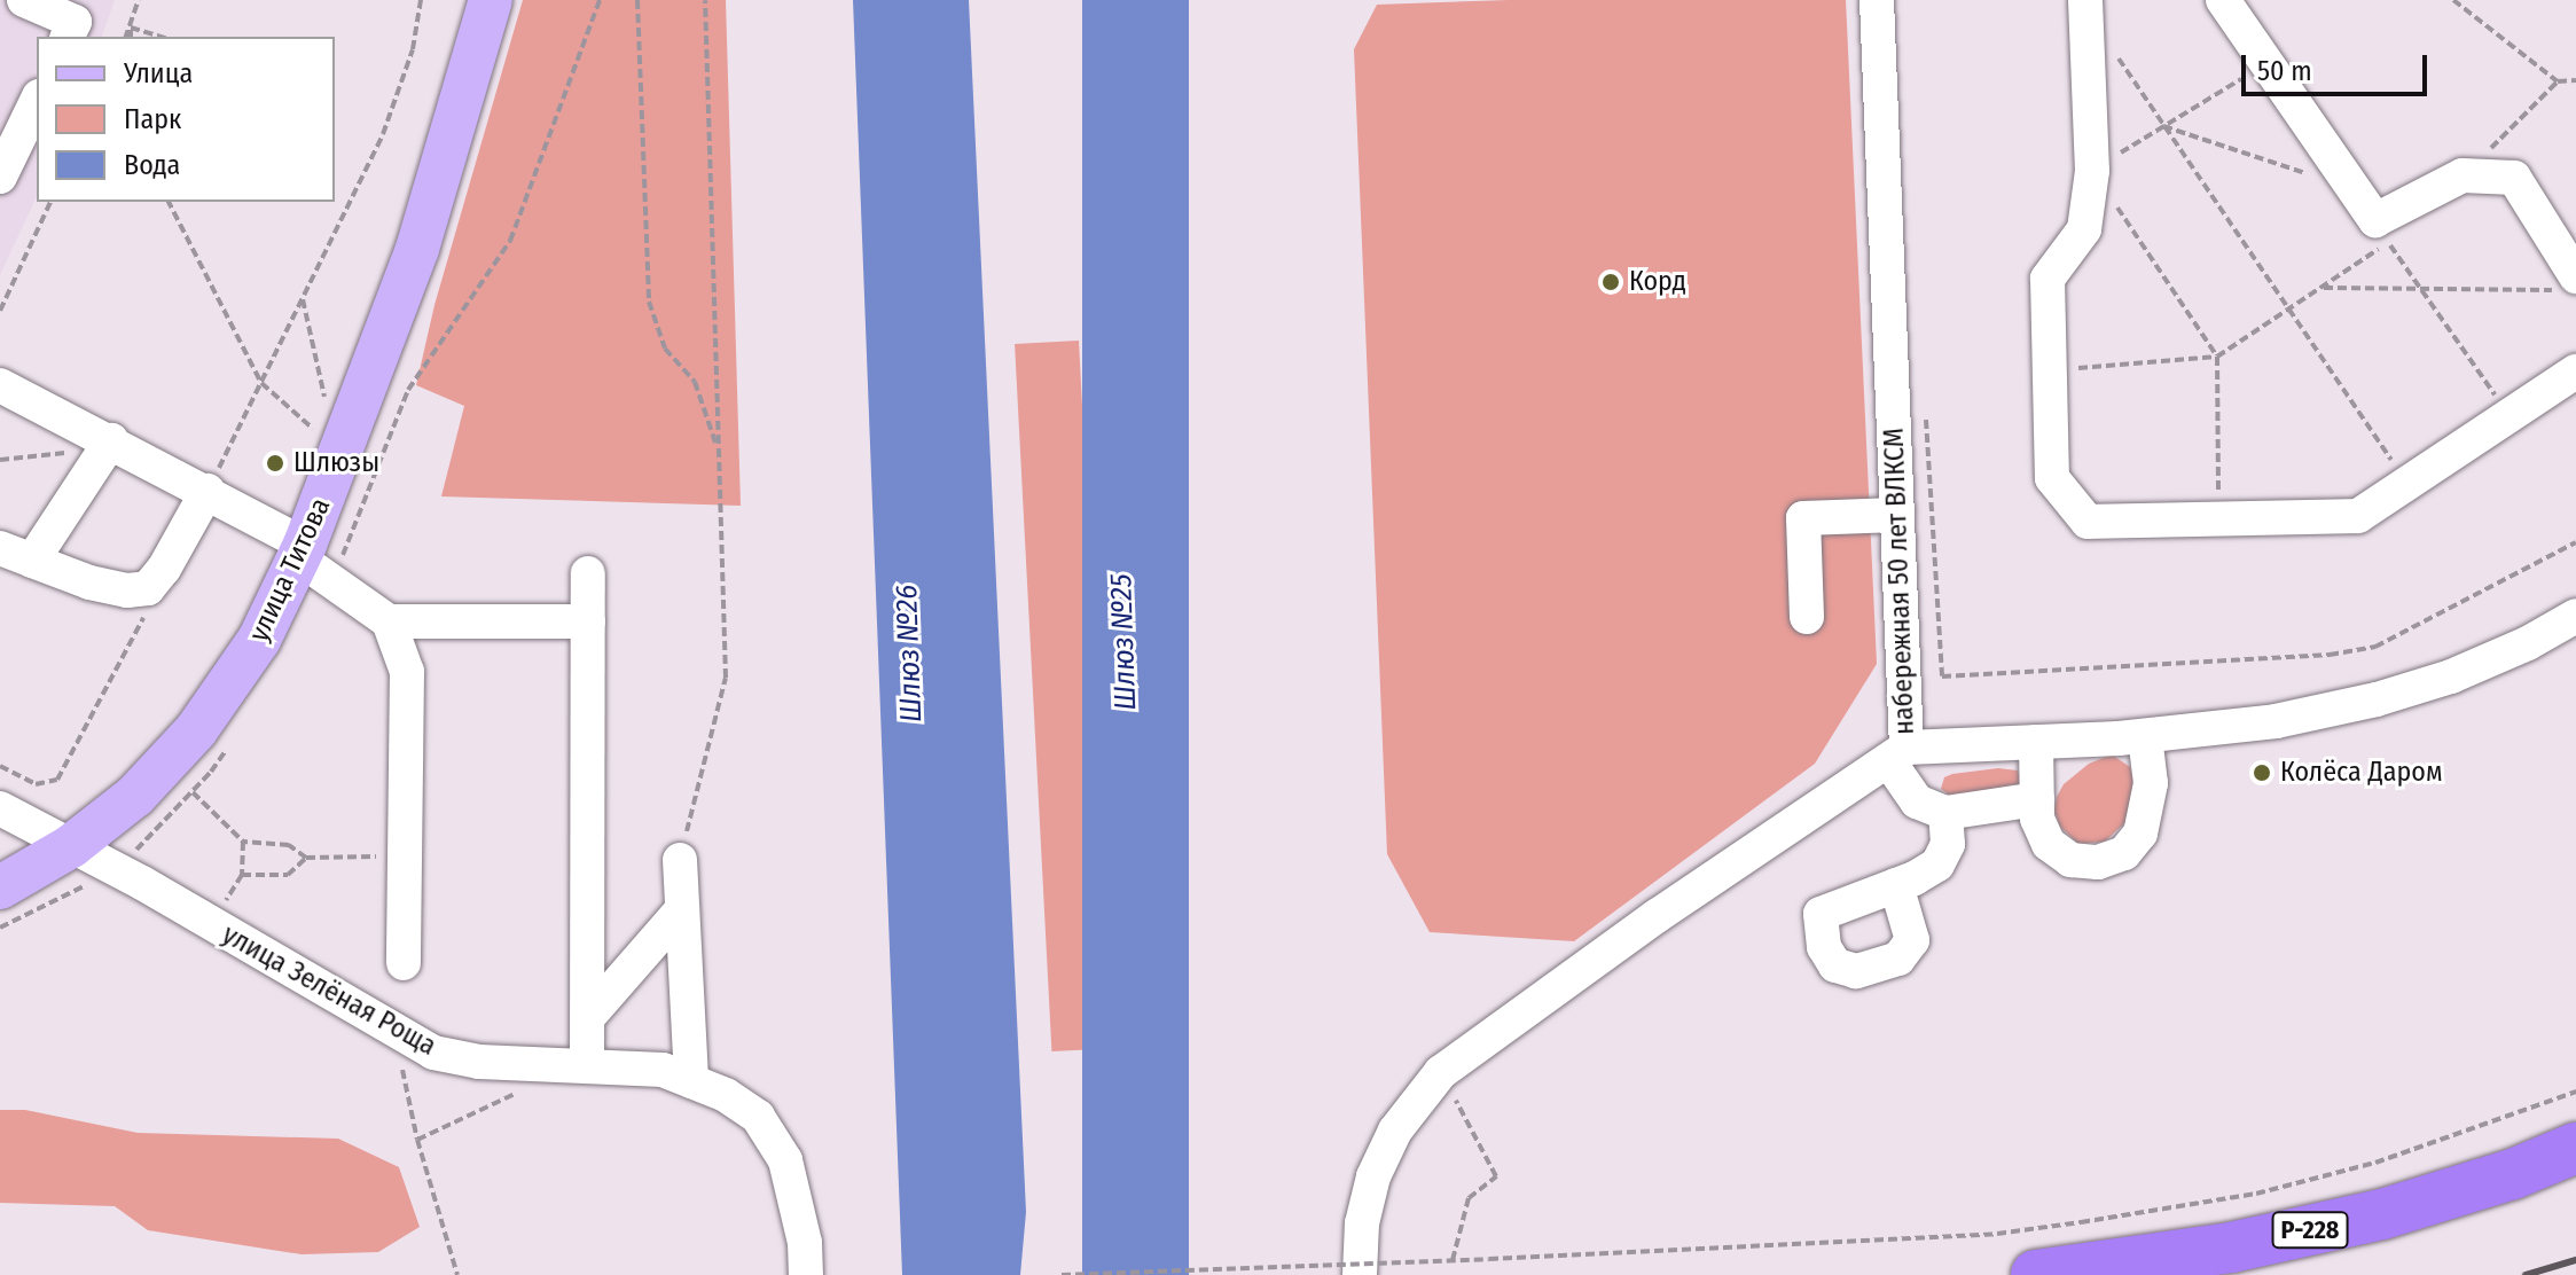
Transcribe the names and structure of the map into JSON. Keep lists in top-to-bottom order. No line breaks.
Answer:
{"streets":{"highway":["Р-228"],"main road":["улица Титова"],"street":["набережная 50 лет ВЛКСМ","улица Зелёная Роща"]},"crossings":[["улица Титова","улица Зелёная Роща"]],"water":["Шлюз №25","Шлюз №26"],"places":["Корд","Шлюзы","Колёса Даром"],"legend":["Улица","Парк","Вода"],"scale_bar":"50 m"}
